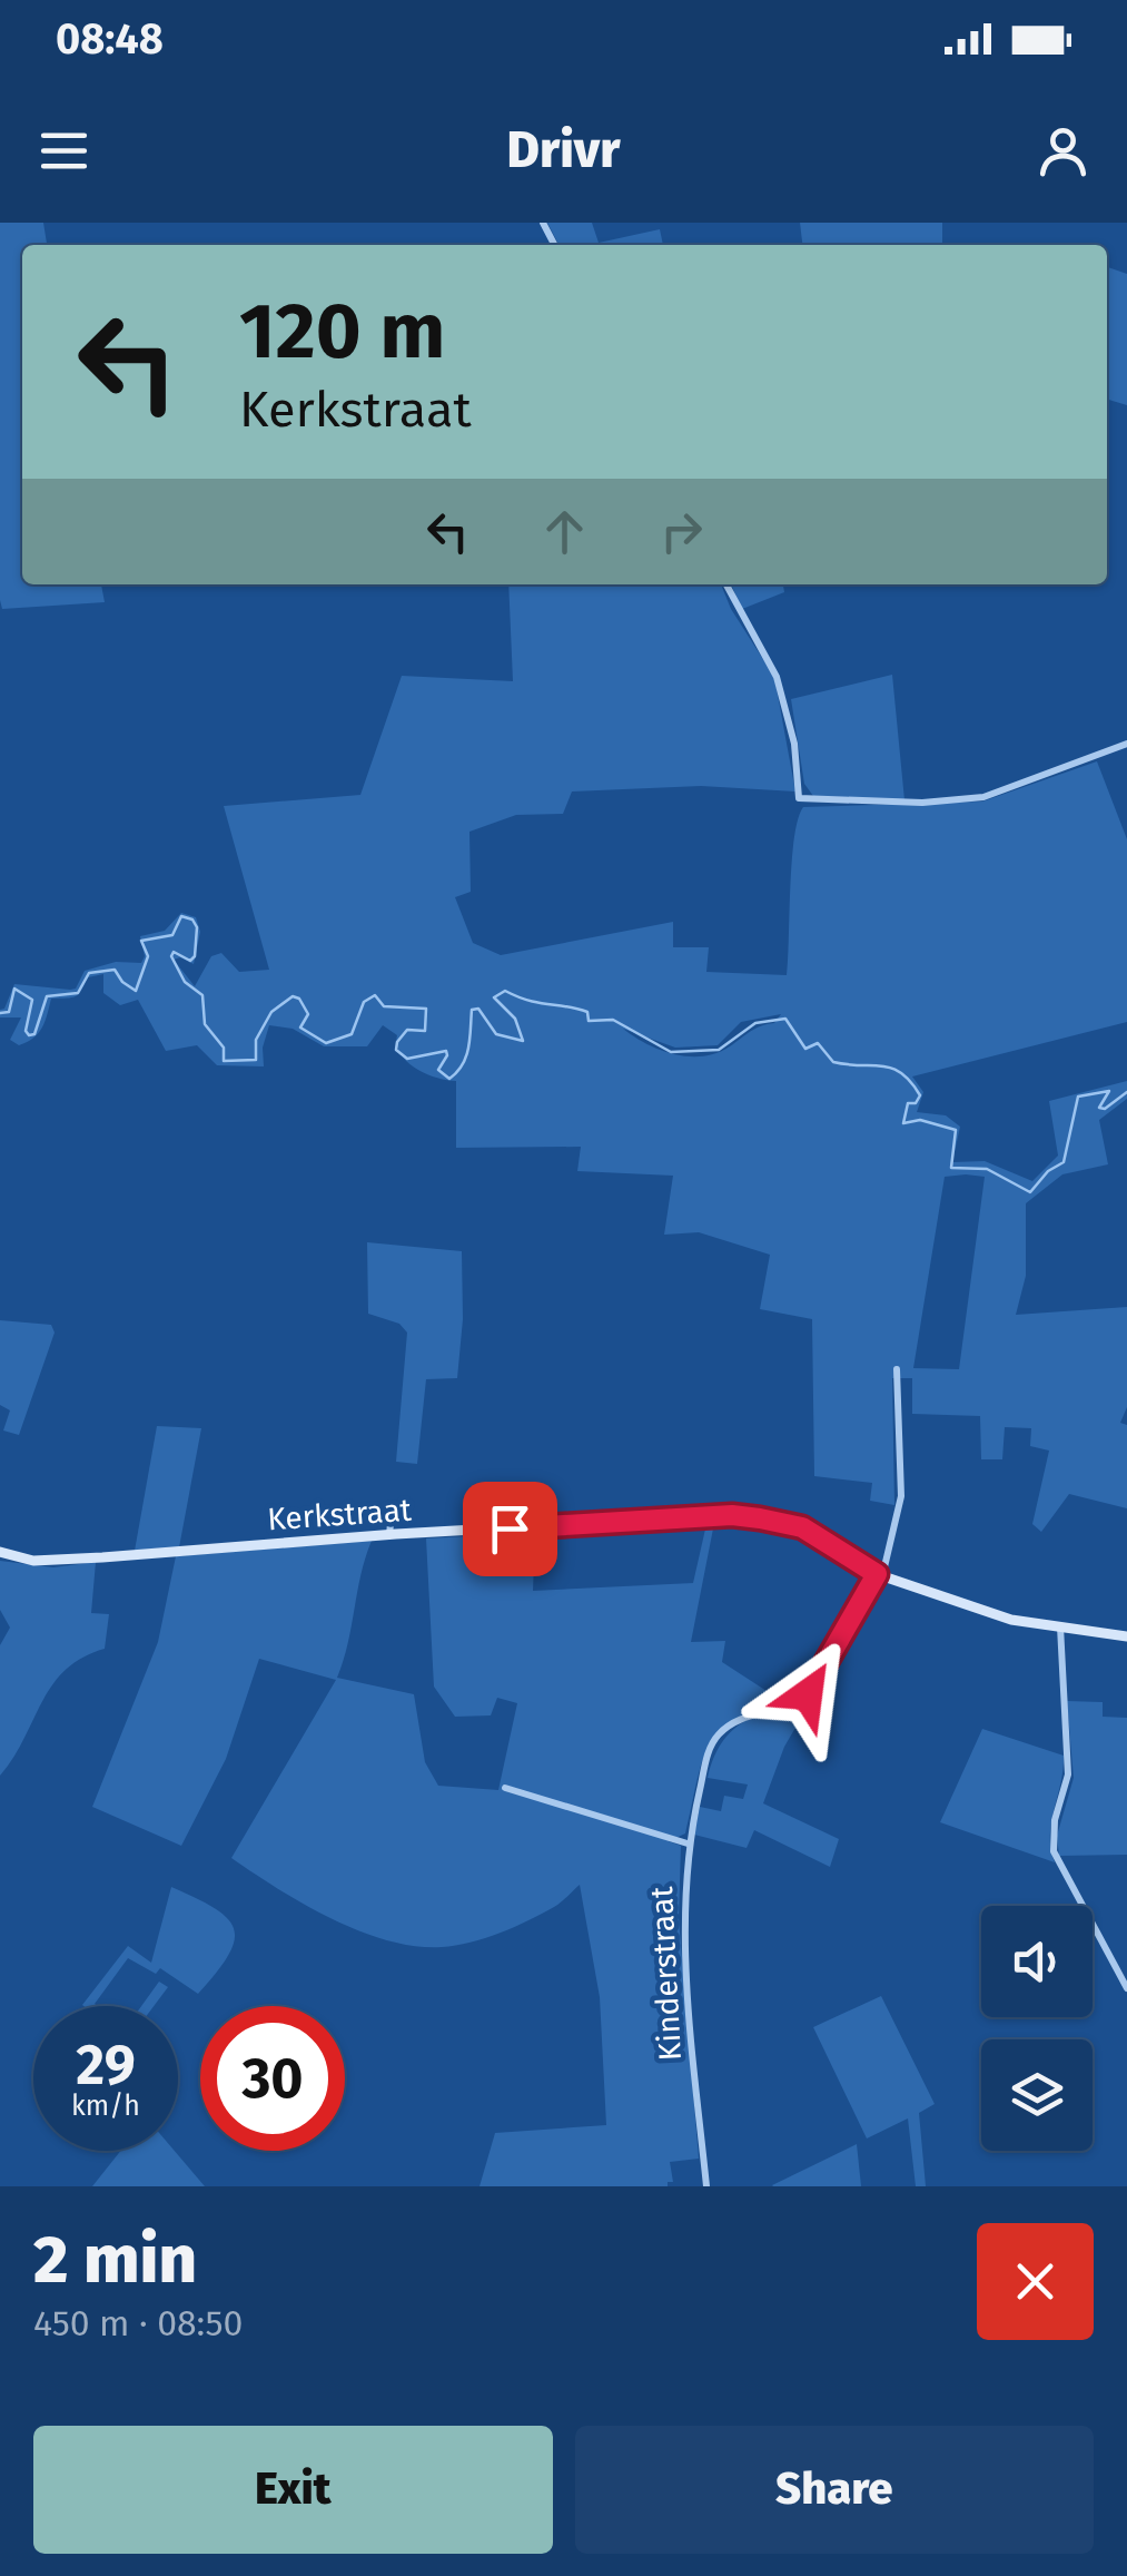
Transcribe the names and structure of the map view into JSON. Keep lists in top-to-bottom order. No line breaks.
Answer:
{"streets":{"street":["Kerkstraat","Kinderstraat"]},"crossings":[["Kerkstraat","Kinderstraat"]],"page":{"status":"08:48","header":"Drivr","turn":["120 m","Kerkstraat"],"speed":"29 km/h","limit":"30","heading":["2 min","450 m · 08:50"],"buttons":["Exit","Share"]}}
